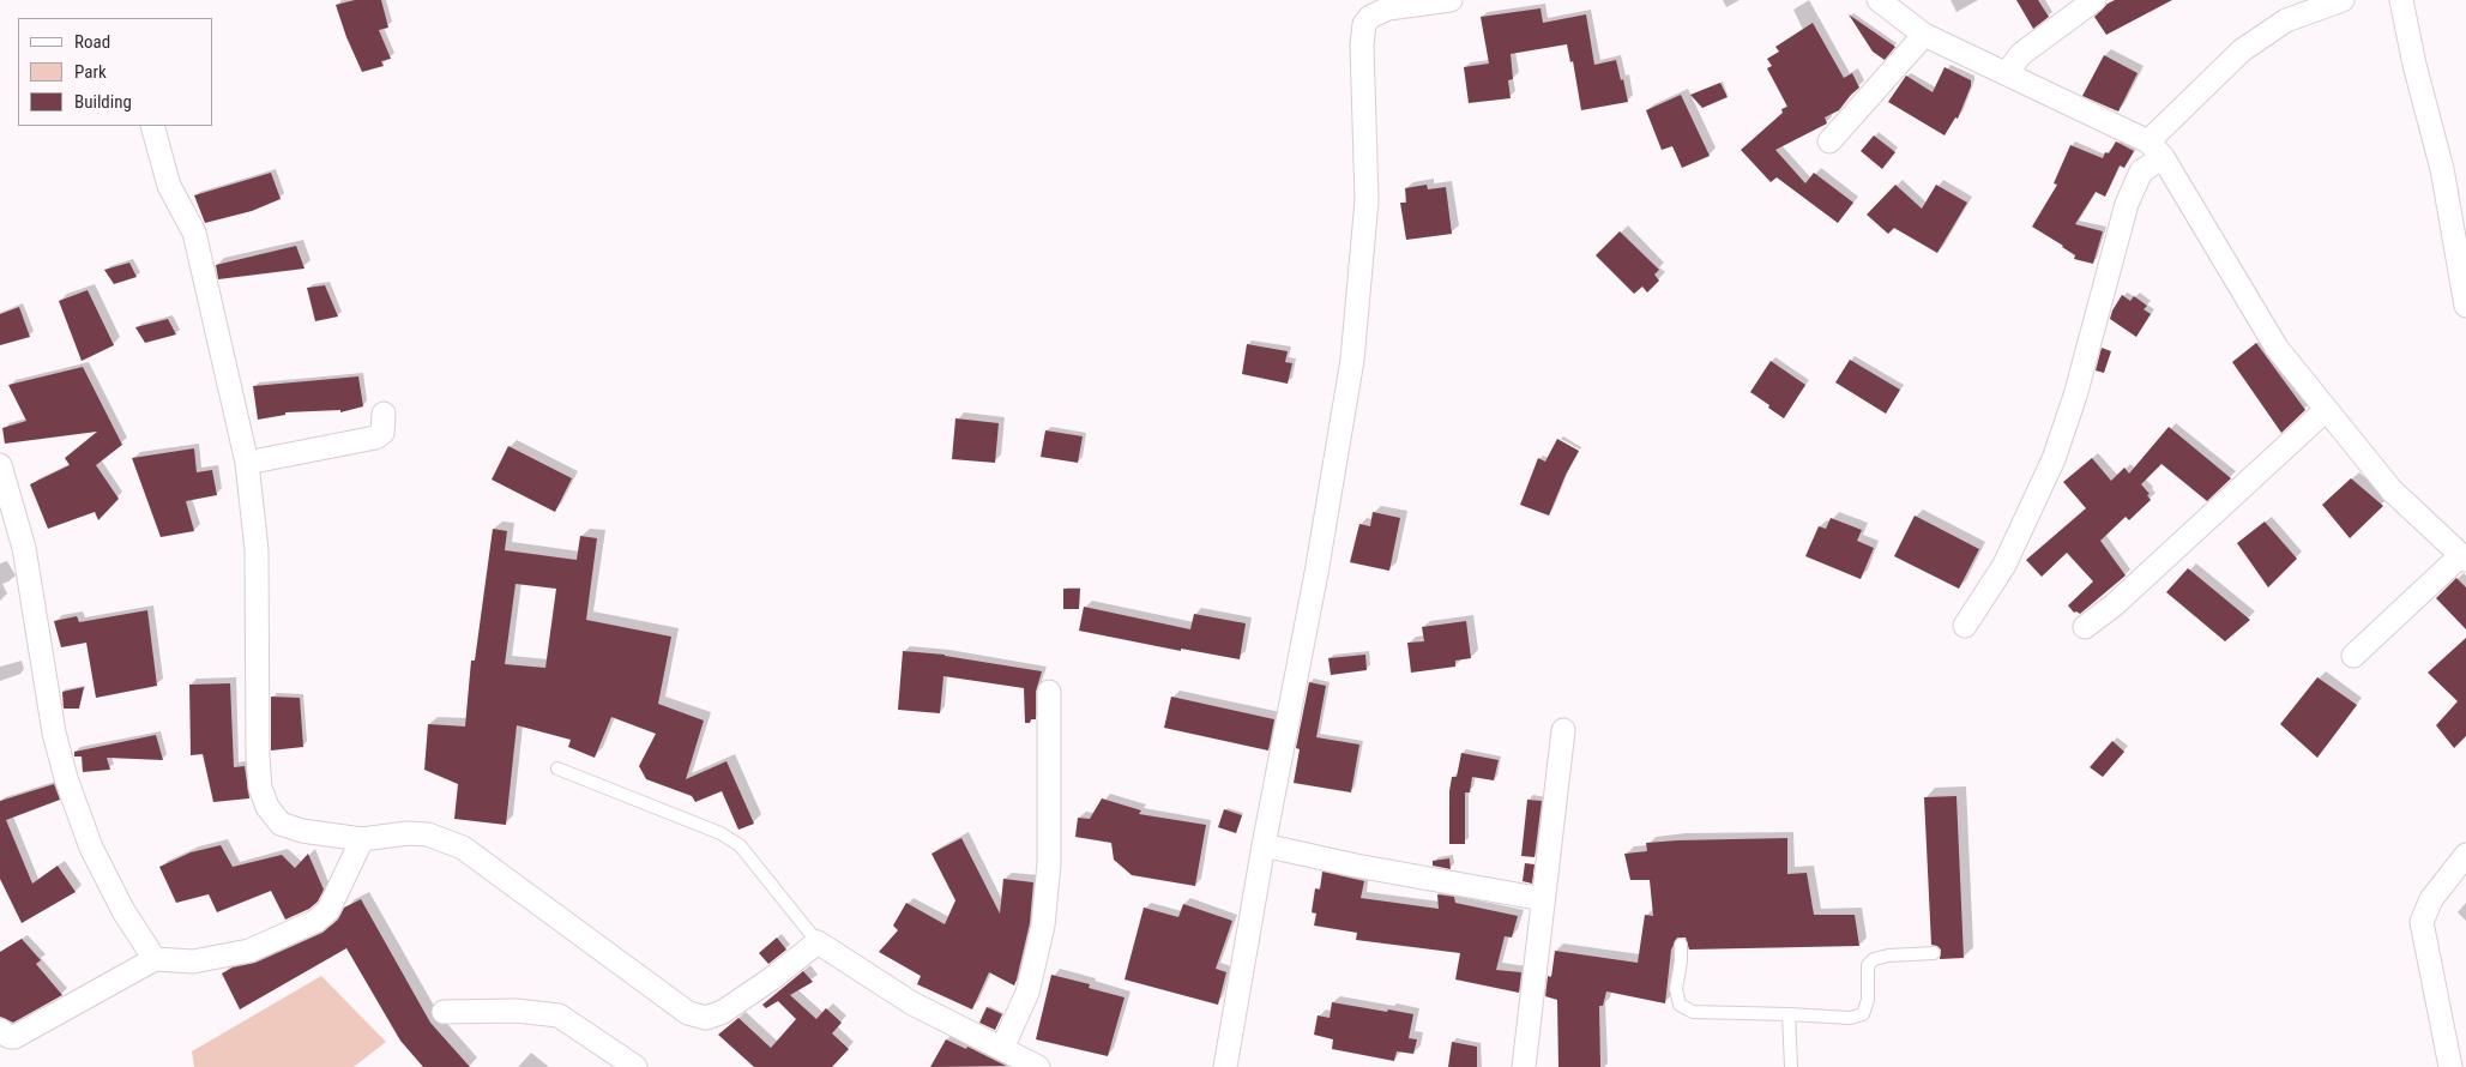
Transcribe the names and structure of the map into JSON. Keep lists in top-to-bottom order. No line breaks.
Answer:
{"legend":["Road","Park","Building"]}
